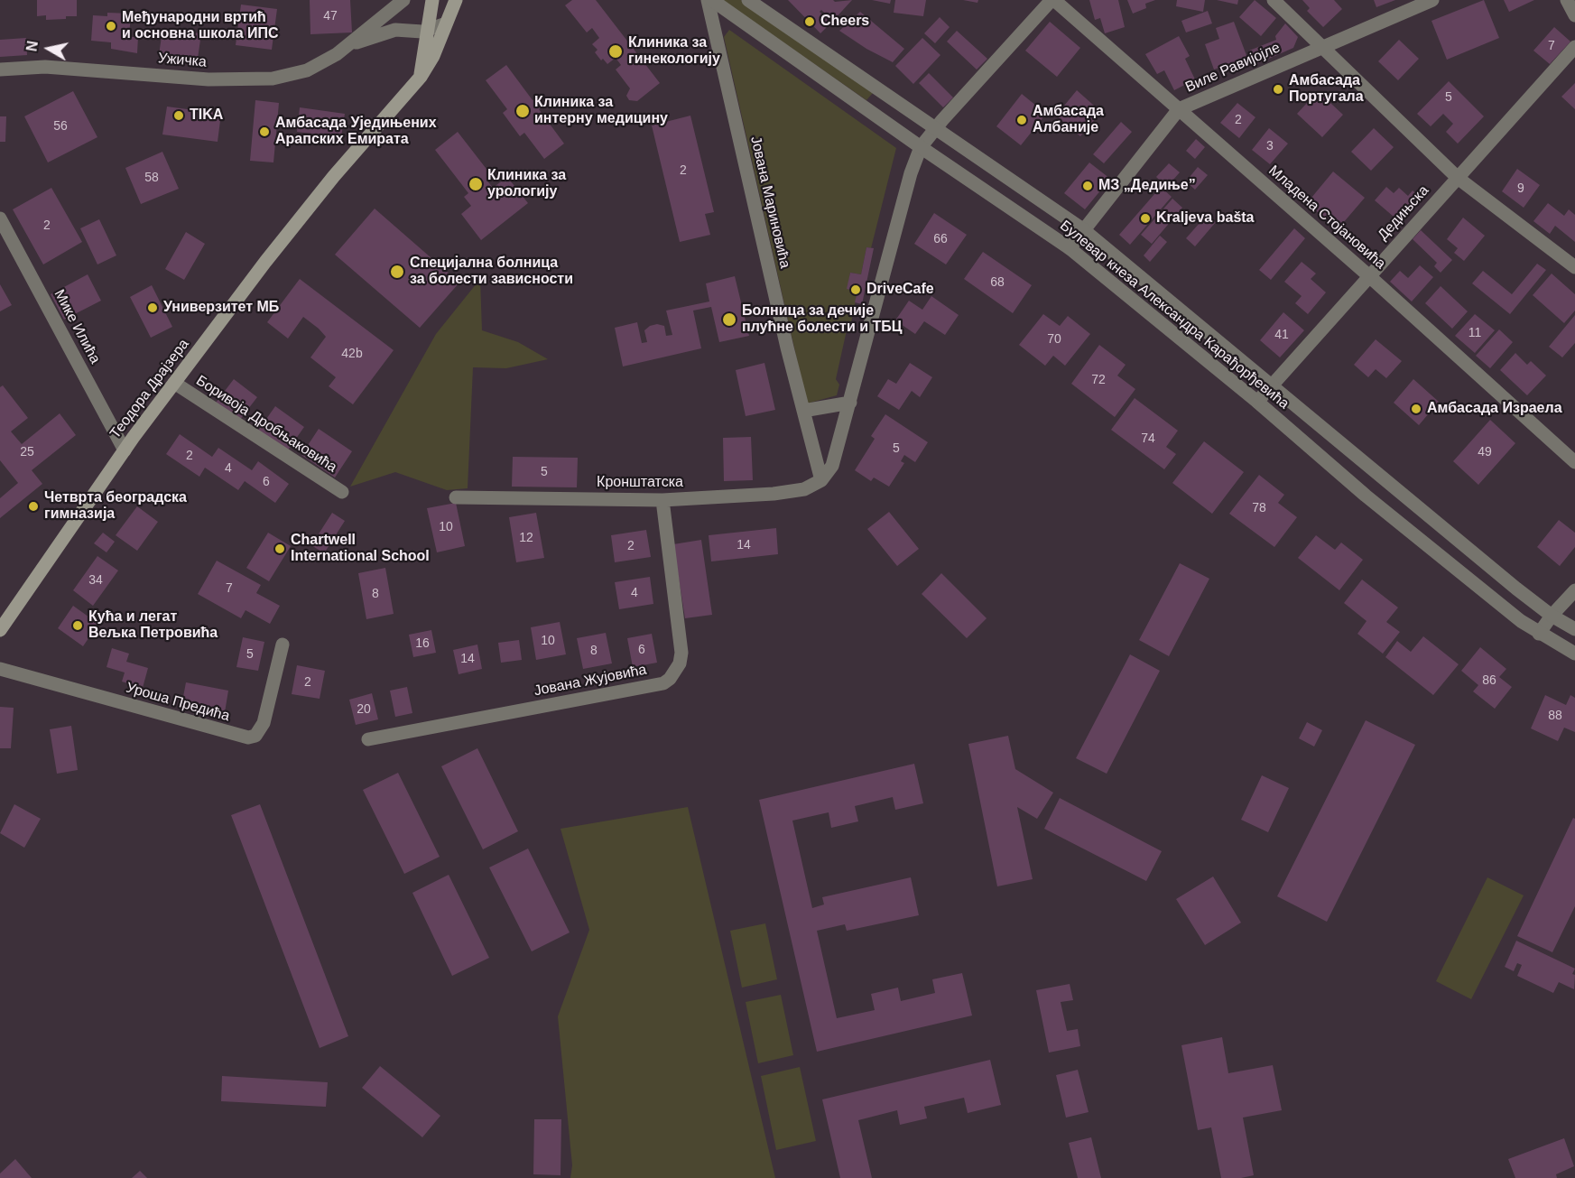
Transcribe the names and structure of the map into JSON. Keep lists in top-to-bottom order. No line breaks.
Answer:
{"streets":{"main road":["Теодора Драјзера"],"street":["Ужичка","Виле Равијојле","Јована Мариновића","Дедињска","Младена Стојановића","Булевар кнеза Александра Карађорђевића","Мике Илића","Боривоја Дробњаковића","Кронштатска","Јована Жујовића","Уроша Предића"]},"crossings":[["Ужичка","Теодора Драјзера"],["Виле Равијојле","Младена Стојановића"],["Виле Равијојле","Булевар кнеза Александра Карађорђевића"],["Јована Мариновића","Кронштатска"],["Дедињска","Младена Стојановића"],["Дедињска","Булевар кнеза Александра Карађорђевића"],["Мике Илића","Теодора Драјзера"],["Теодора Драјзера","Боривоја Дробњаковића"],["Кронштатска","Јована Жујовића"]],"places":["Cheers","Међународни вртић и основна школа ИПС","Клиника за гинекологију","Амбасада Португала","Клиника за интерну медицину","TIKA","Амбасада Албаније","Амбасада Уједињених Арапских Емирата","Клиника за урологију","МЗ „Дедиње”","Kraljeva bašta","Специјална болница за болести зависности","DriveCafe","Универзитет МБ","Болница за дечије плућне болести и ТБЦ","Амбасада Израела","Четврта београдска гимназија","Chartwell International School","Кућа и легат Вељка Петровића"],"house_numbers":["47","7","5","2","56","3","2","58","9","2","66","68","11","41","70","42b","72","74","5","25","49","2","4","5","6","78","10","12","14","2","34","7","4","8","10","16","6","8","5","14","86","2","20","88"],"north":"left"}
